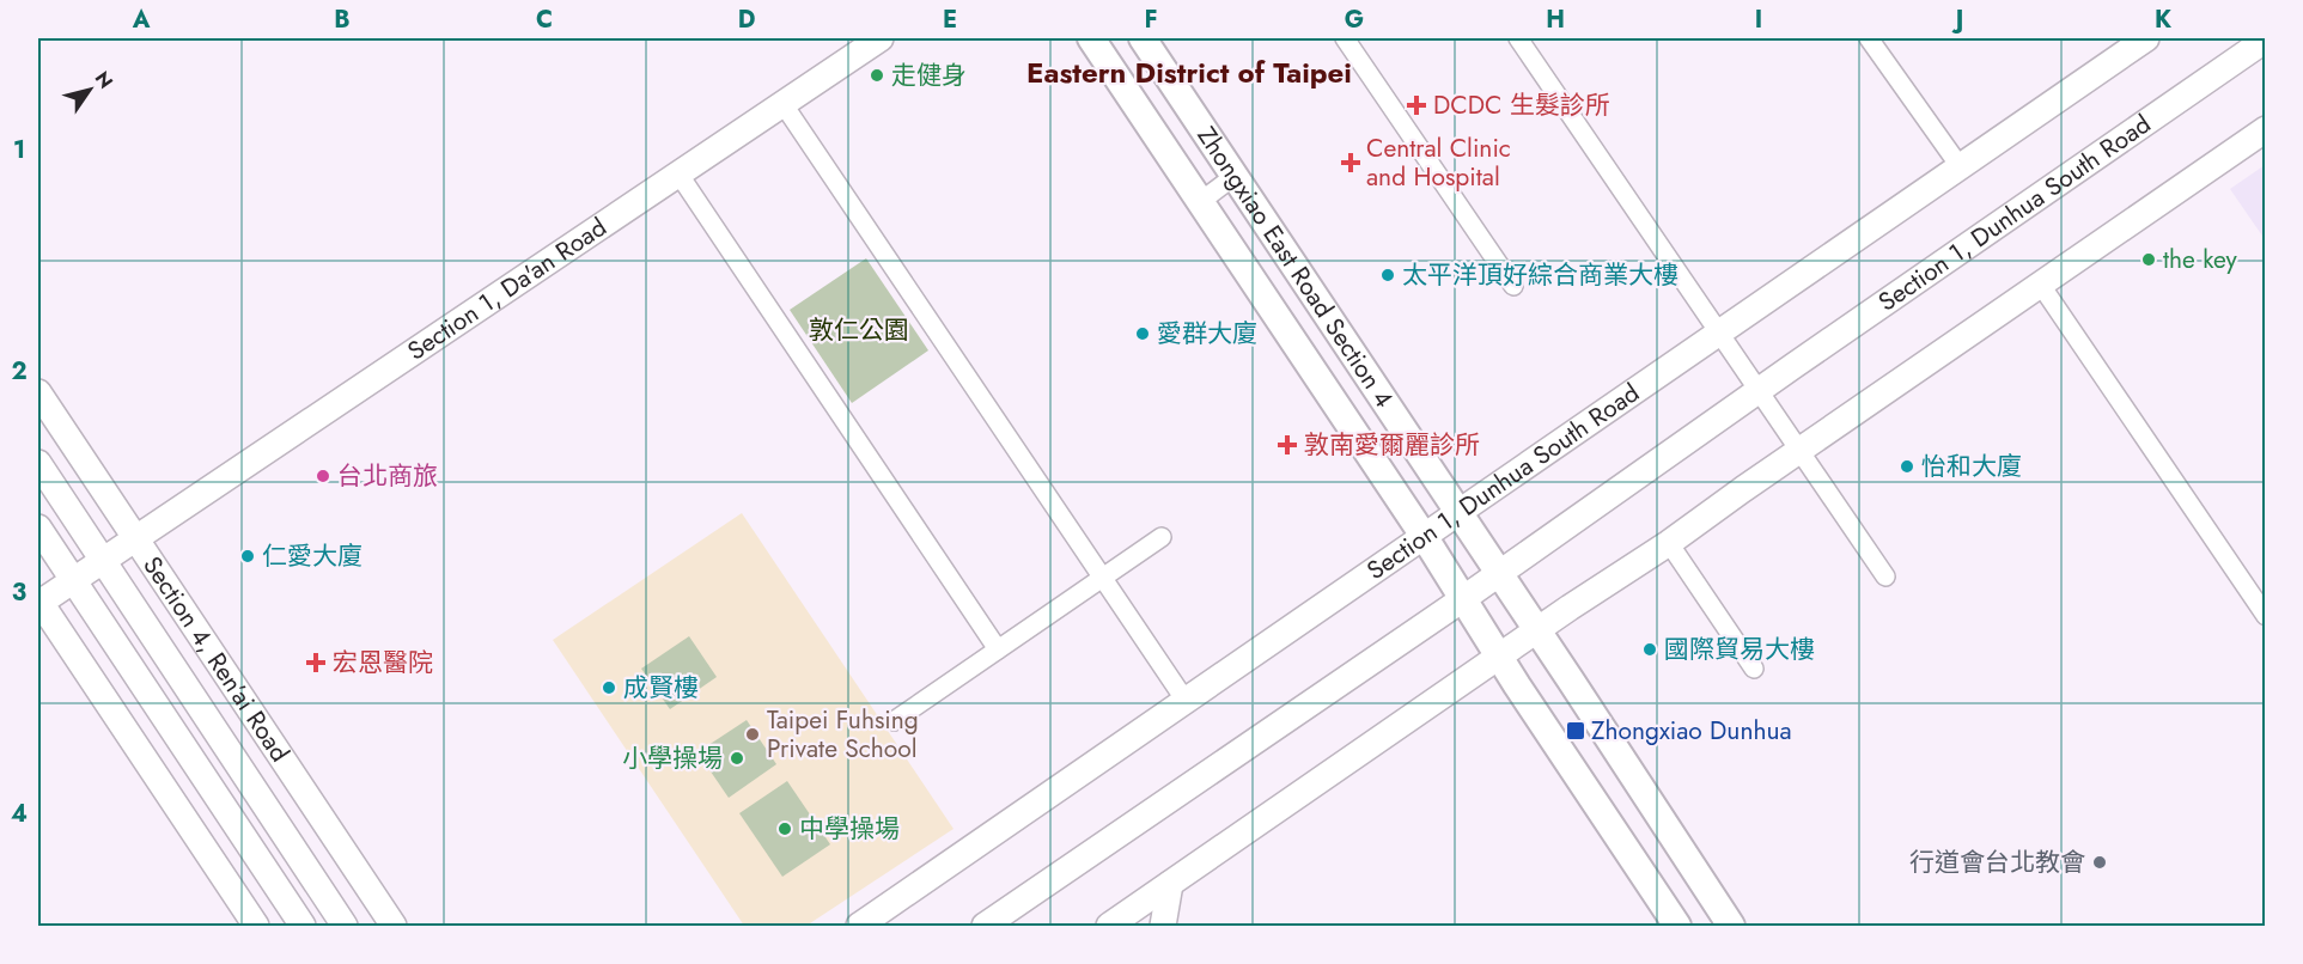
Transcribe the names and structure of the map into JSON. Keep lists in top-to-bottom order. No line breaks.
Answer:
{"streets":{"main road":["Section 1, Dunhua South Road","Zhongxiao East Road Section 4","Section 1, Da'an Road","Section 4, Ren’ai Road"]},"crossings":[["Section 1, Dunhua South Road","Zhongxiao East Road Section 4"],["Section 1, Da'an Road","Section 4, Ren’ai Road"]],"districts":["Eastern District of Taipei"],"parks":["敦仁公園"],"places":{"other":["走健身","the key","太平洋頂好綜合商業大樓","愛群大廈","怡和大廈","台北商旅","仁愛大廈","國際貿易大樓","成賢樓","Taipei Fuhsing Private School","小學操場","中學操場","行道會台北教會"],"health":["DCDC 生髮診所","Central Clinic and Hospital","敦南愛爾麗診所","宏恩醫院"],"transit":["Zhongxiao Dunhua"]},"north":"top right","grid":{"columns":["A","B","C","D","E","F","G","H","I","J","K"],"rows":["1","2","3","4"]}}
